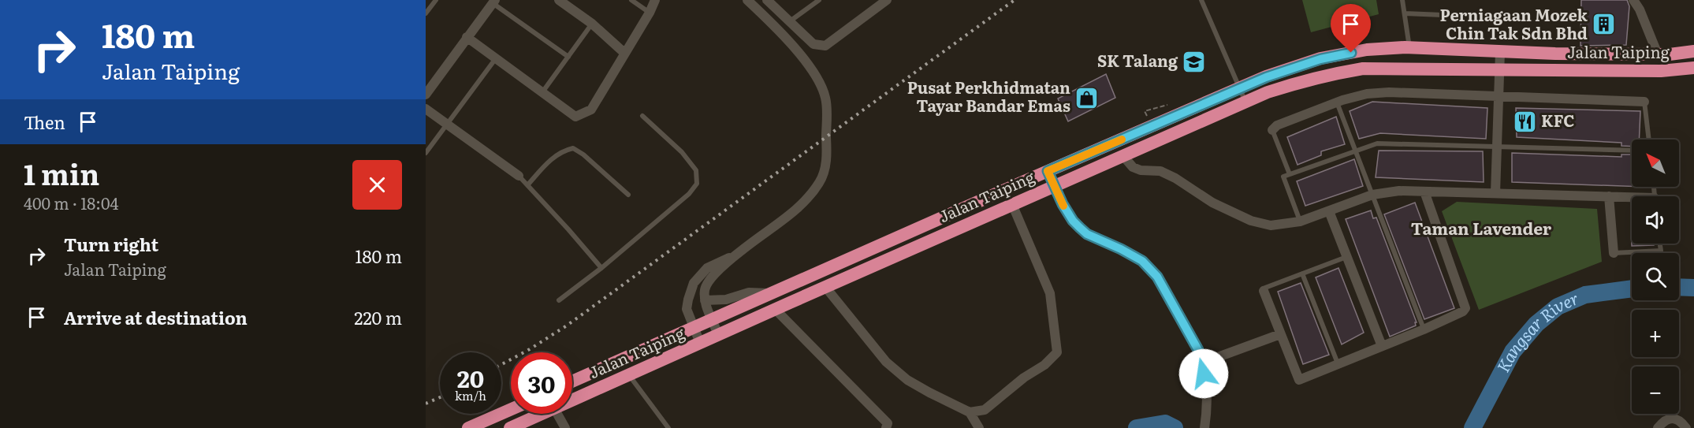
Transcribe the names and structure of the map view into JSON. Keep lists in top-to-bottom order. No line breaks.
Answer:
{"streets":{"highway":["Jalan Taiping"]},"districts":["Taman Lavender"],"water":["Kangsar River"],"places":{"building":["Perniagaan Mozek Chin Tak Sdn Bhd"],"school or university":["SK Talang"],"shop":["Pusat Perkhidmatan Tayar Bandar Emas"],"restaurant":["KFC"]},"north":"top left","page":{"turn":["180 m","Jalan Taiping"],"then":"Then","map_buttons":["+","−"],"heading":["1 min","400 m · 18:04"],"list":[{"name":"Turn right","note":"Jalan Taiping","value":"180 m"},{"name":"Arrive at destination","value":"220 m"}],"speed":"20 km/h","limit":"30"}}
